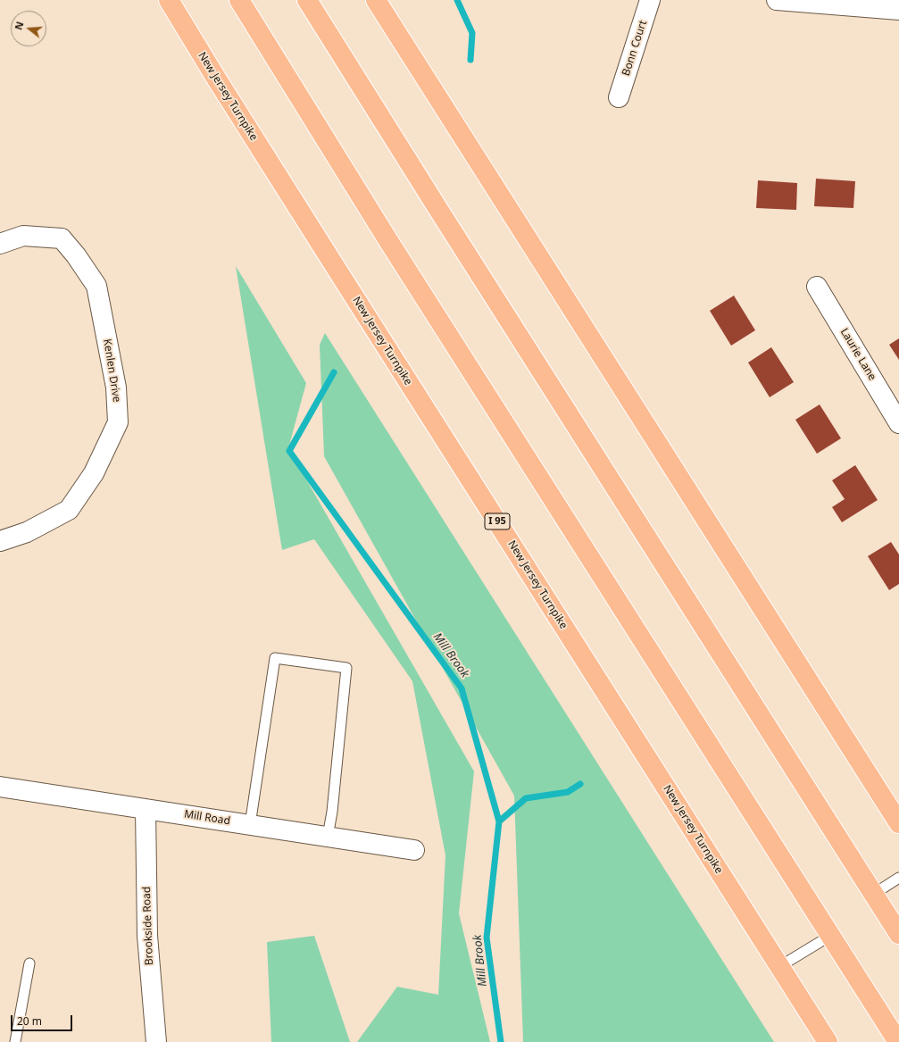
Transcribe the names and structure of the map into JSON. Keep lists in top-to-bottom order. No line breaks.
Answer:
{"streets":{"highway":["New Jersey Turnpike","I 95"],"street":["Bonn Court","Laurie Lane","Kenlen Drive","Mill Road","Brookside Road"]},"crossings":[["Mill Road","Brookside Road"]],"water":["Mill Brook"],"scale_bar":"20 m","north":"left"}
